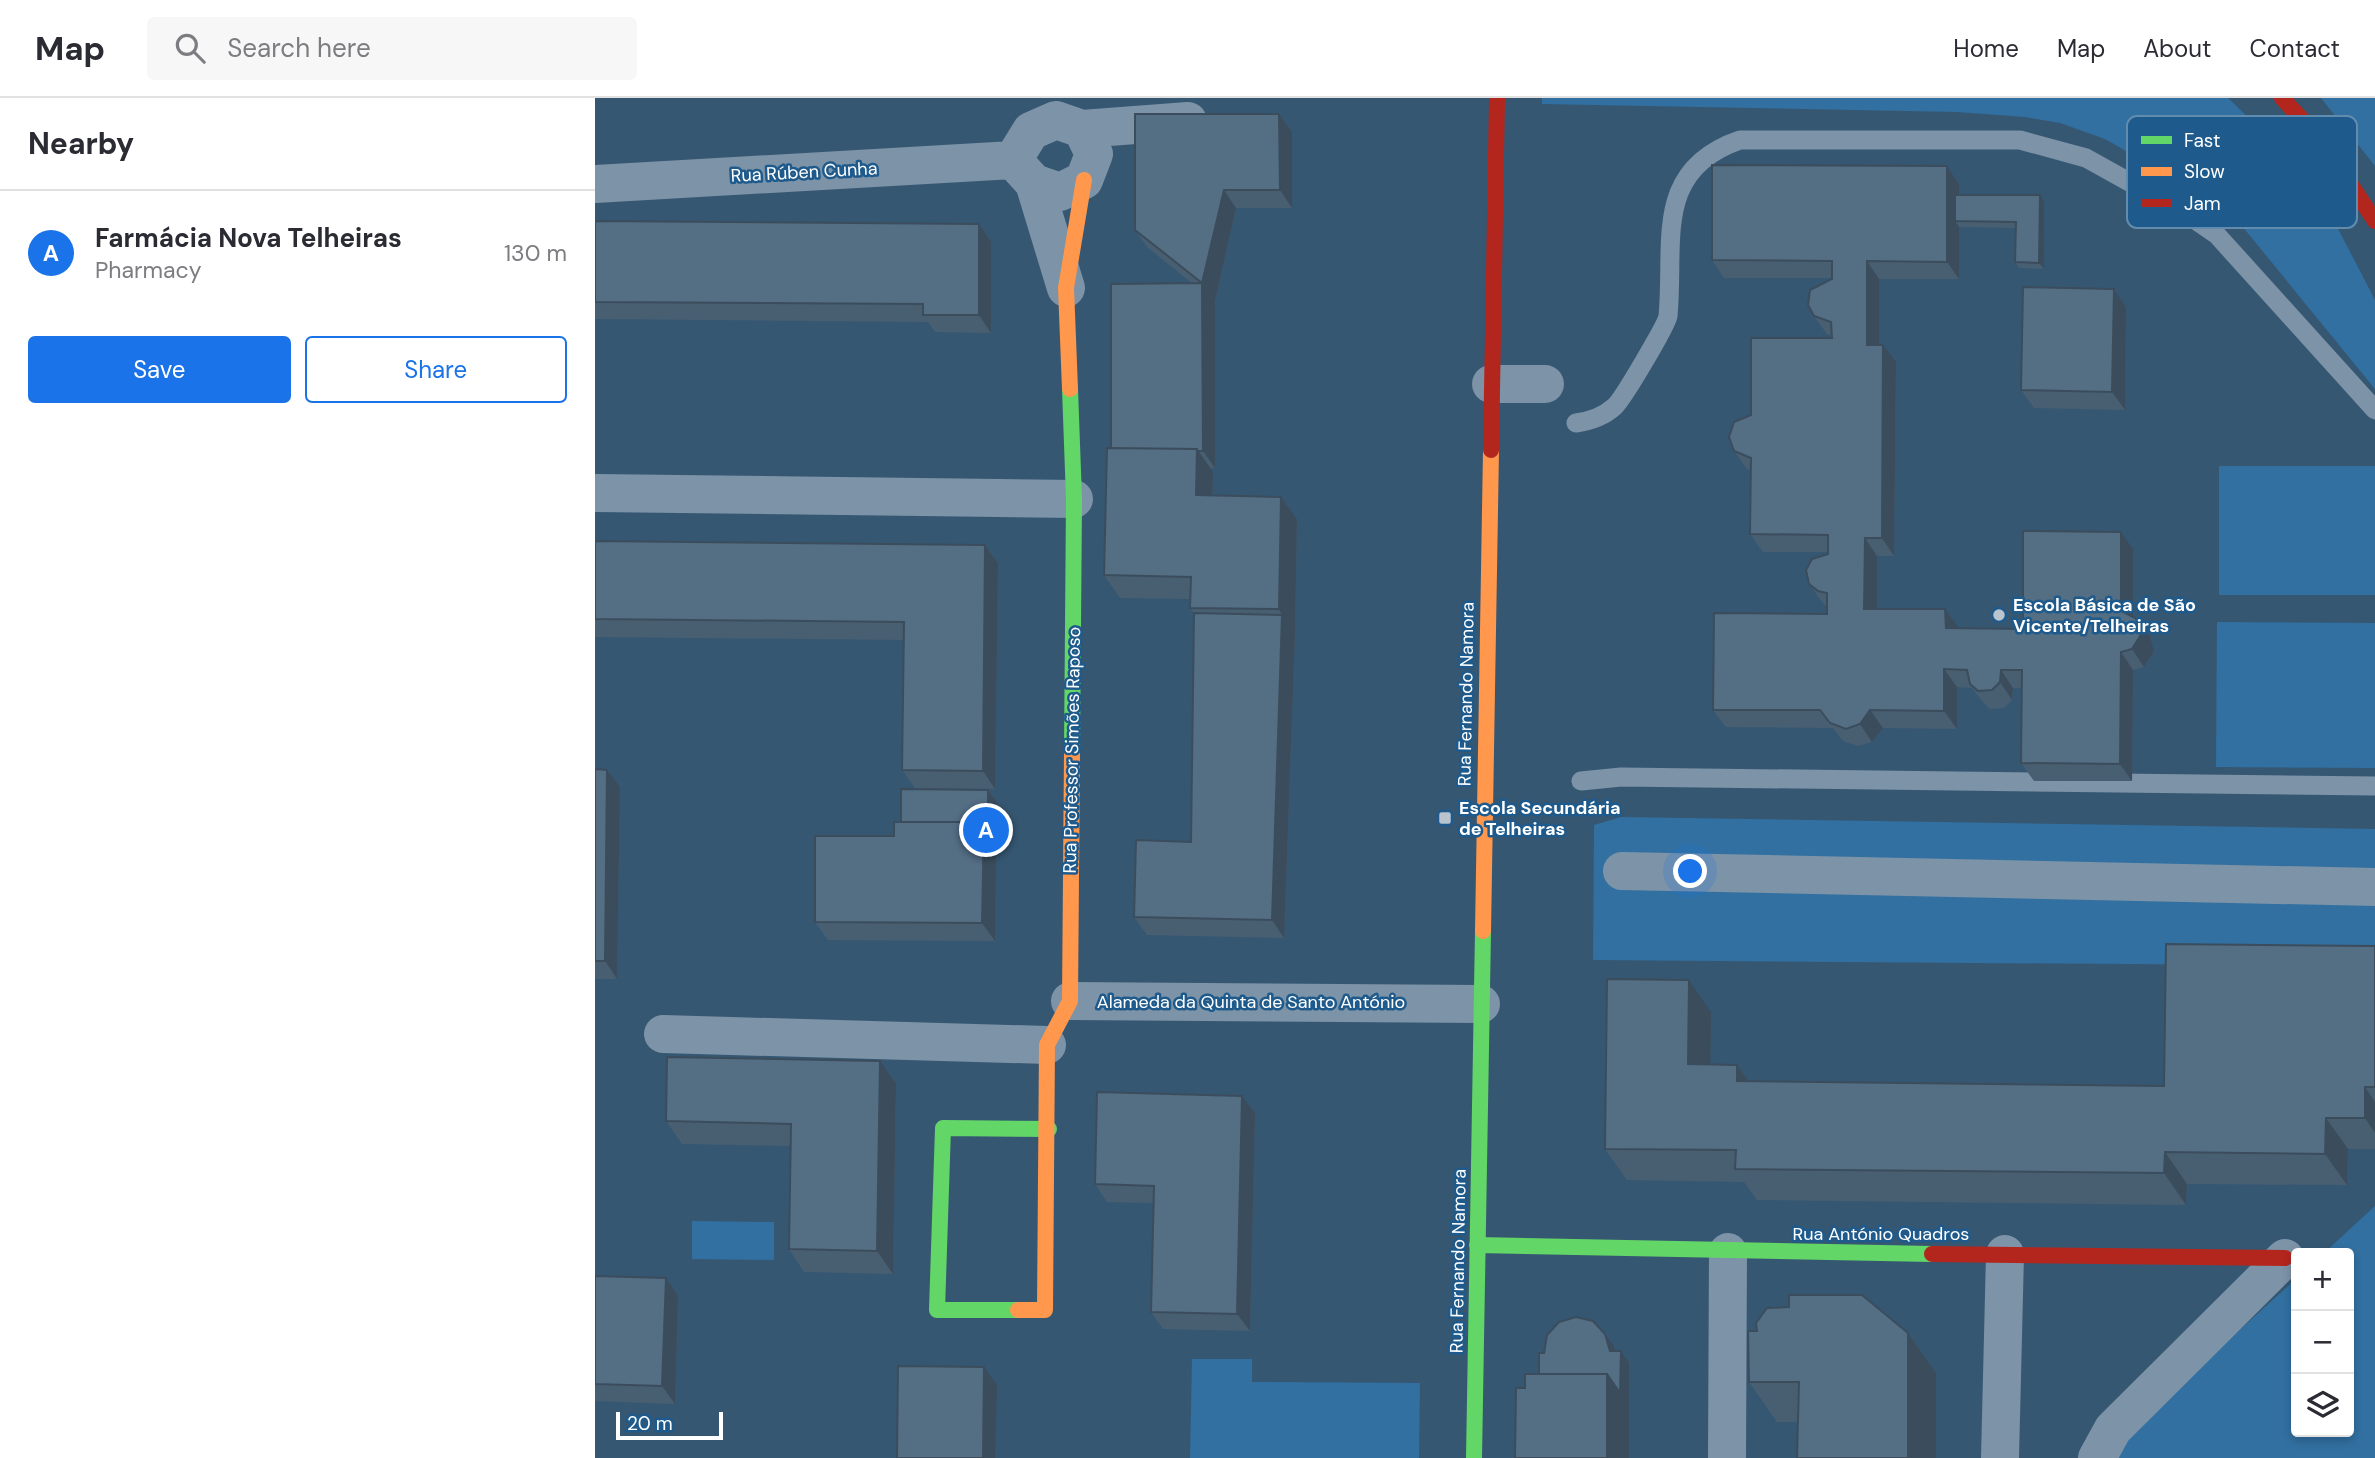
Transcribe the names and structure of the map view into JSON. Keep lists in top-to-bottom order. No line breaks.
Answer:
{"streets":{"main road":["Rua Fernando Namora","Rua Professor Simões Raposo","Rua António Quadros"],"street":["Rua Rúben Cunha","Alameda da Quinta de Santo António"]},"crossings":[["Rua Rúben Cunha","Rua Professor Simões Raposo"],["Rua Fernando Namora","Alameda da Quinta de Santo António"],["Rua Fernando Namora","Rua António Quadros"],["Rua Professor Simões Raposo","Alameda da Quinta de Santo António"]],"places":{"other":["Escola Básica de São Vicente/Telheiras"],"transit":["Escola Secundária de Telheiras"]},"legend":["Fast","Slow","Jam"],"scale_bar":"20 m","page":{"header":"Map","search":"Search here","nav":["Home","Map","About","Contact"],"heading":"Nearby","list":[{"mark":"A","name":"Farmácia Nova Telheiras","note":"Pharmacy","value":"130 m"}],"buttons":["Save","Share"],"pins":"A","map_buttons":["+","−"],"scale":"20 m"}}
